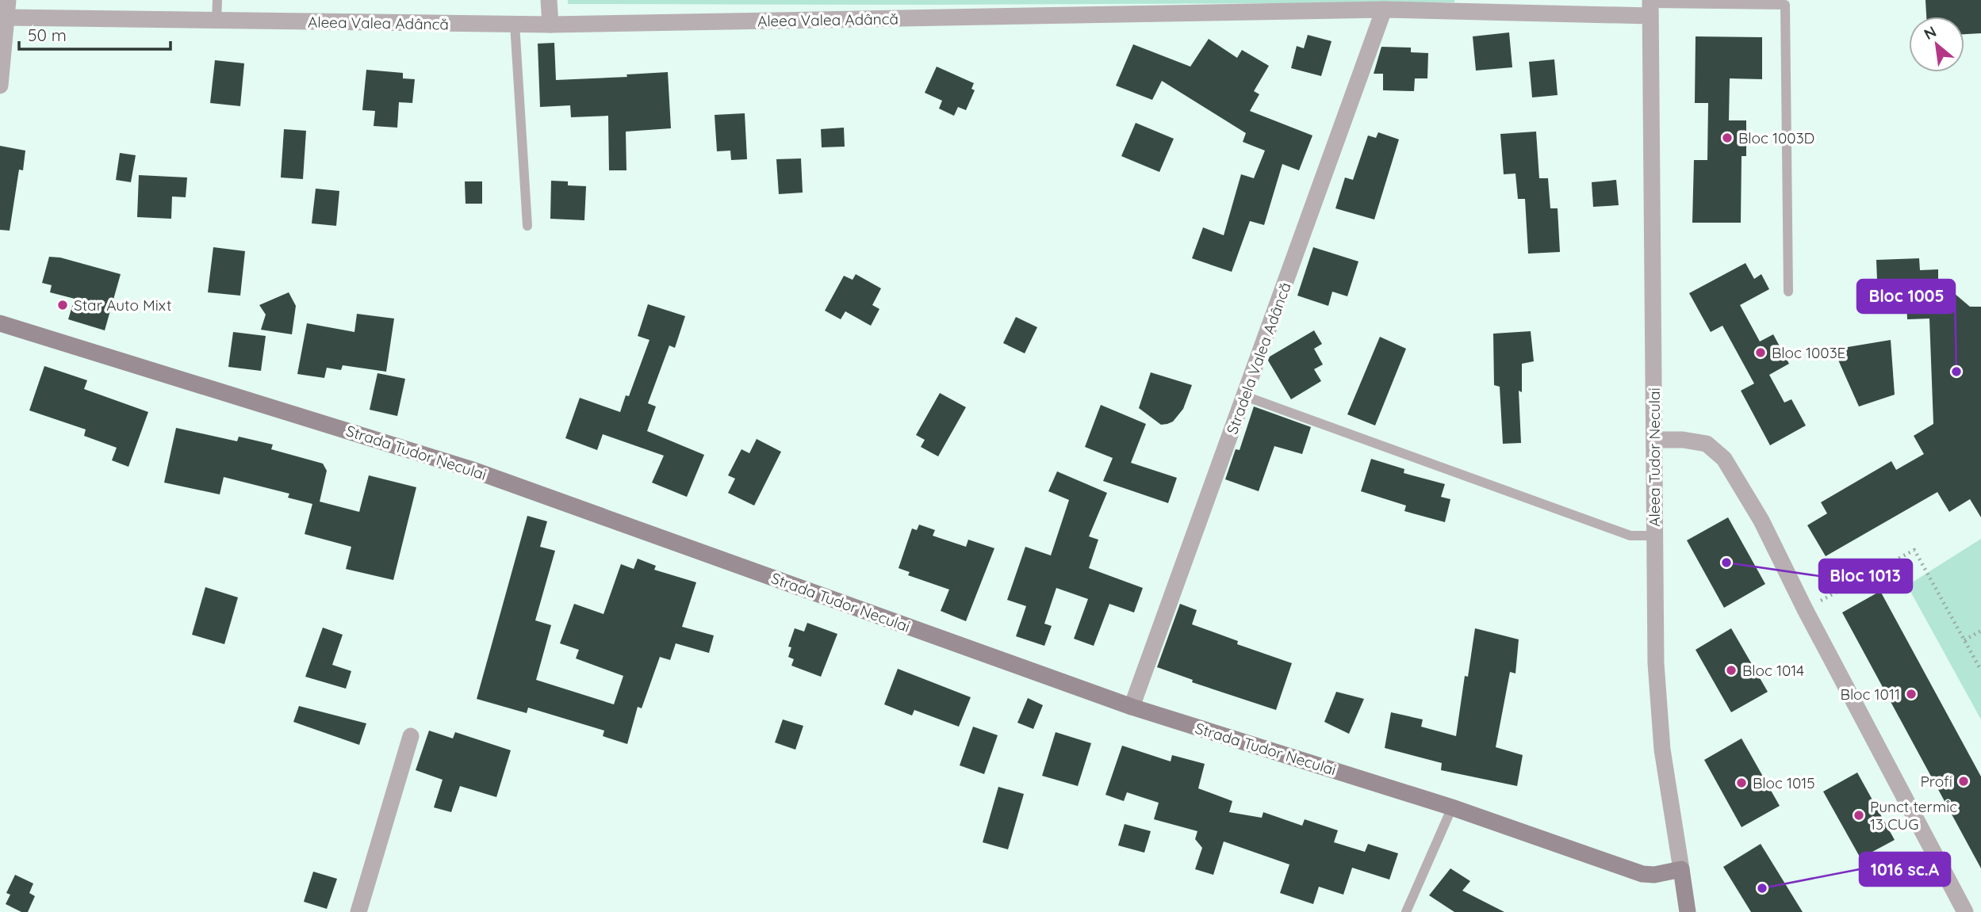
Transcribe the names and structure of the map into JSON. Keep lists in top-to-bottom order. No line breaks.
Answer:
{"streets":{"street":["Aleea Valea Adâncă","Stradela Valea Adâncă","Strada Tudor Neculai","Aleea Tudor Neculai"]},"crossings":[["Aleea Valea Adâncă","Stradela Valea Adâncă"],["Aleea Valea Adâncă","Aleea Tudor Neculai"],["Stradela Valea Adâncă","Strada Tudor Neculai"],["Strada Tudor Neculai","Aleea Tudor Neculai"]],"places":["Bloc 1003D","Star Auto Mixt","Bloc 1003E","Bloc 1005","Bloc 1013","Bloc 1014","Bloc 1011","Profi","Bloc 1015","Punct termic 13 CUG","1016 sc.A"],"scale_bar":"50 m","north":"top left"}
